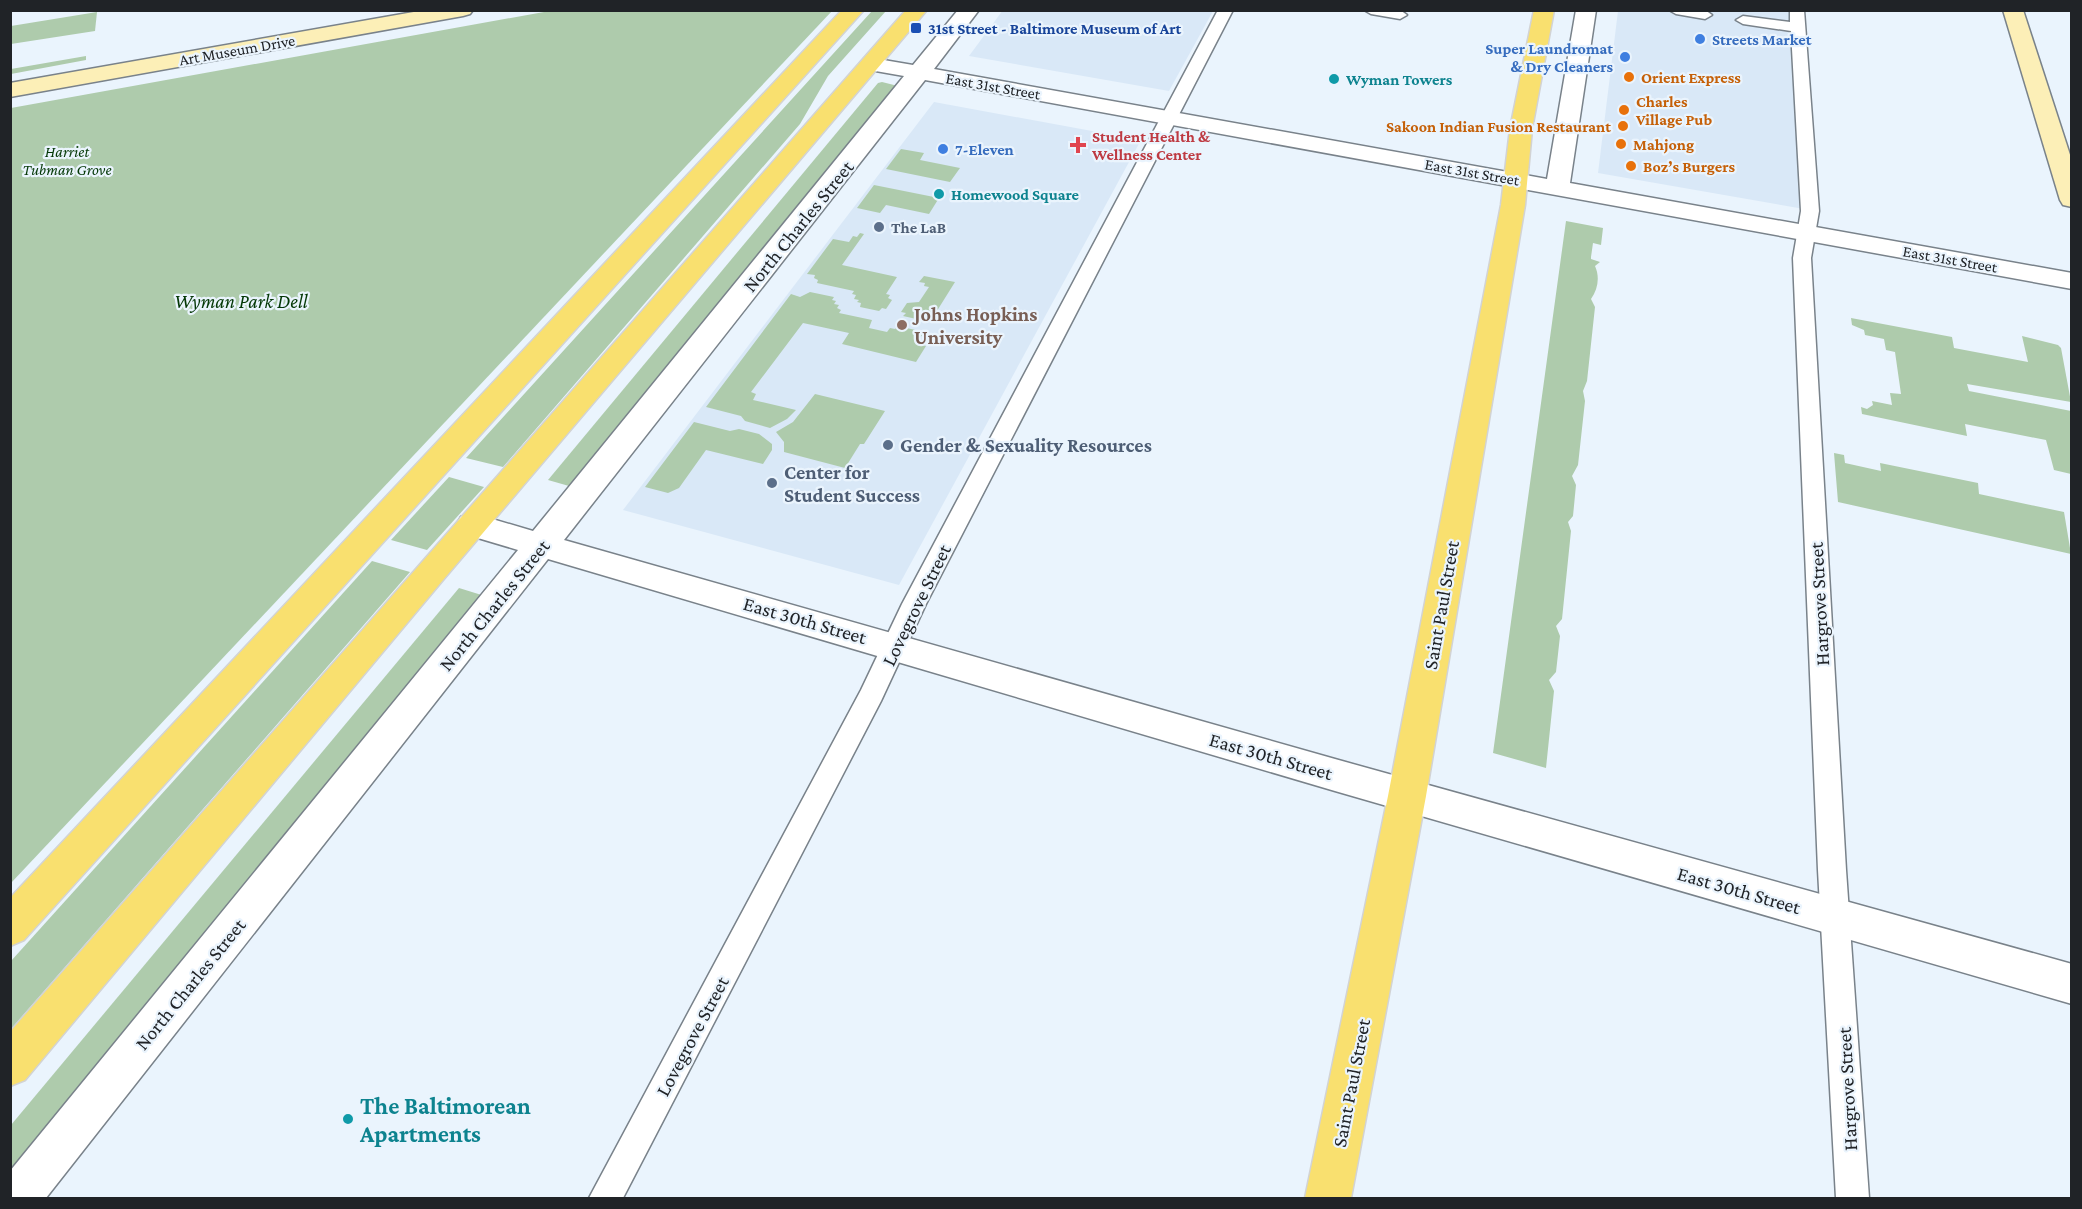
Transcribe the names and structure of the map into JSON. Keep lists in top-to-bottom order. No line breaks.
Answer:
{"streets":{"main road":["Saint Paul Street"],"street":["Art Museum Drive","East 31st Street","North Charles Street","East 30th Street"],"lane":["Hargrove Street","Lovegrove Street"]},"crossings":[["East 31st Street","North Charles Street"],["East 31st Street","Hargrove Street"],["East 31st Street","Lovegrove Street"],["East 31st Street","Saint Paul Street"],["North Charles Street","East 30th Street"],["Hargrove Street","East 30th Street"],["Lovegrove Street","East 30th Street"],["Saint Paul Street","East 30th Street"]],"parks":["Harriet Tubman Grove","Wyman Park Dell"],"places":{"transit":["31st Street - Baltimore Museum of Art"],"other":["Streets Market","Super Laundromat & Dry Cleaners","Orient Express","Wyman Towers","Charles Village Pub","Sakoon Indian Fusion Restaurant","Mahjong","7-Eleven","Boz’s Burgers","Homewood Square","The LaB","Johns Hopkins University","Gender & Sexuality Resources","Center for Student Success","The Baltimorean Apartments"],"health":["Student Health & Wellness Center"]}}
